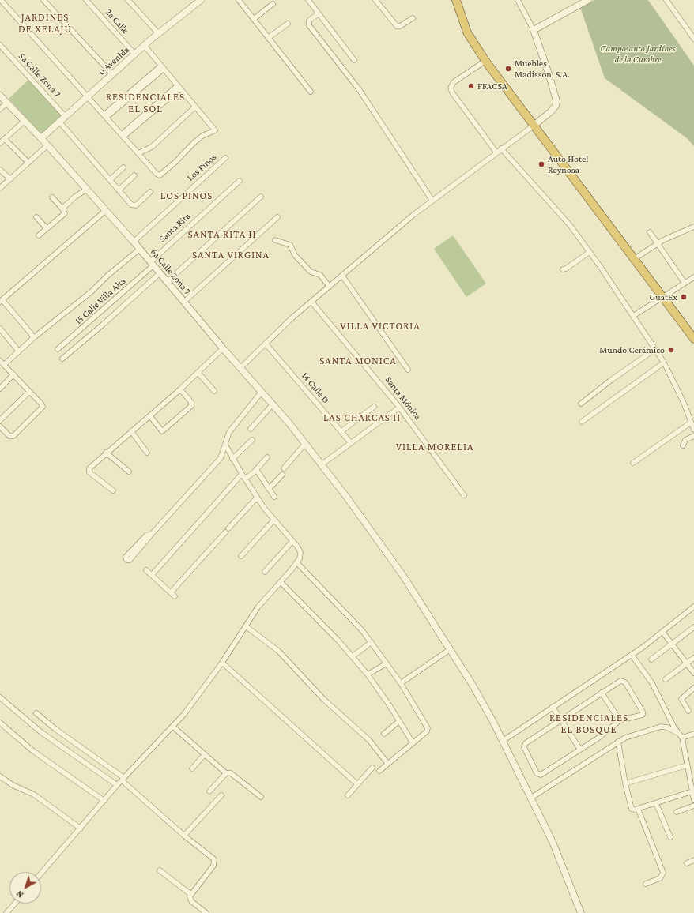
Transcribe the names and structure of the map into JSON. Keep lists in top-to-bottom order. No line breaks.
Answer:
{"streets":{"street":["2a Calle","0 Avenida","5a Calle Zona 7","Los Pinos","Santa Rita","6a Calle Zona 7","15 Calle Villa Alta","14 Calle D","Santa Mónica"]},"crossings":[["2a Calle","0 Avenida"],["0 Avenida","5a Calle Zona 7"],["0 Avenida","6a Calle Zona 7"],["Los Pinos","6a Calle Zona 7"],["Santa Rita","6a Calle Zona 7"],["Santa Rita","15 Calle Villa Alta"],["6a Calle Zona 7","15 Calle Villa Alta"]],"districts":["JARDINES DE XELAJÚ","RESIDENCIALES EL SOL","LOS PINOS","SANTA RITA II","SANTA VIRGINA","VILLA VICTORIA","SANTA MÓNICA","LAS CHARCAS II","VILLA MORELIA","RESIDENCIALES EL BOSQUE"],"parks":["Camposanto Jardínes de la Cumbre"],"places":["Muebles Madisson, S.A.","FFACSA","Auto Hotel Reynosa","GuatEx","Mundo Cerámico"],"north":"bottom left"}
